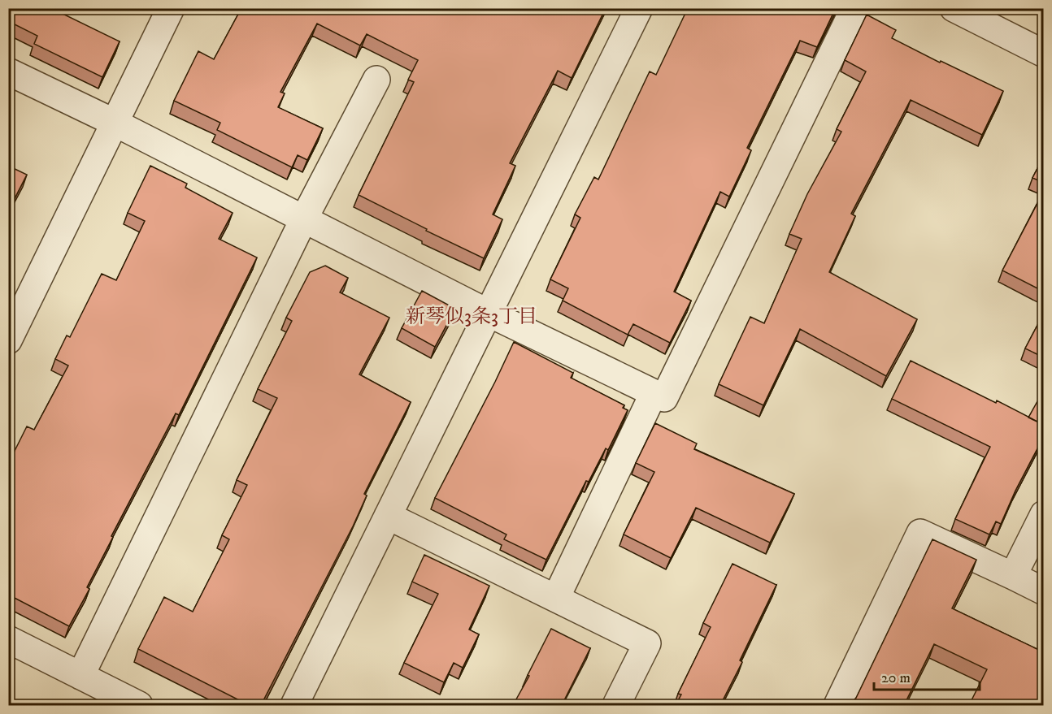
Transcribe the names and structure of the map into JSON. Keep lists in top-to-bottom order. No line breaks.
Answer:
{"districts":["新琴似3条3丁目"],"scale_bar":"20 m"}
